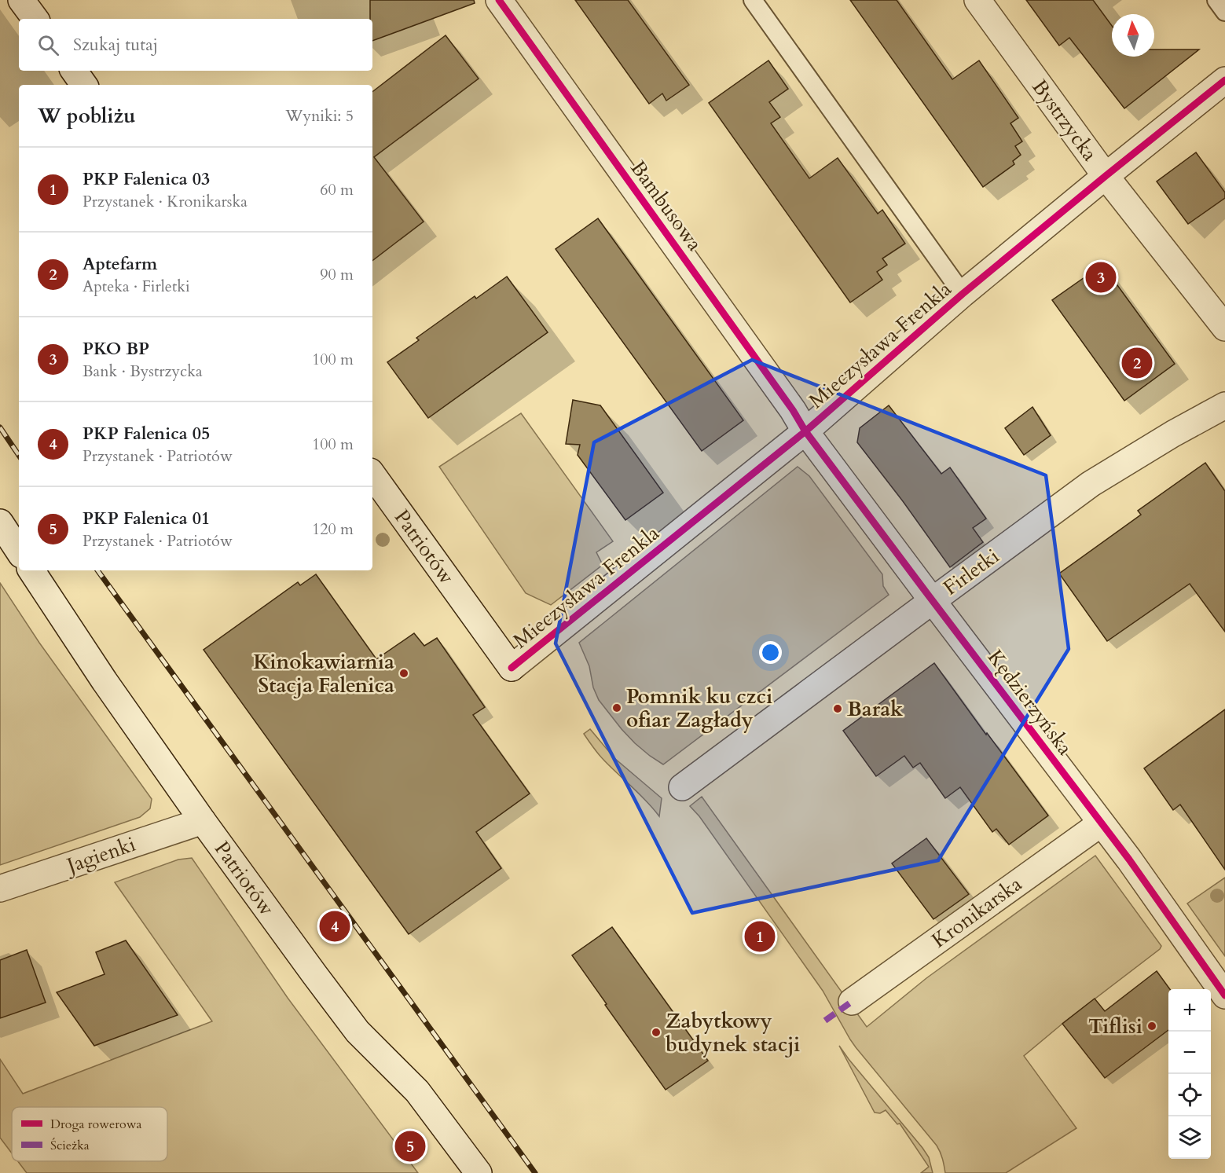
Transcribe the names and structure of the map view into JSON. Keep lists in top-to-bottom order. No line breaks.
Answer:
{"streets":{"street":["Bystrzycka","Bambusowa","Mieczysława Frenkla","Patriotów","Firletki","Kędzierzyńska","Jagienki","Kronikarska"]},"crossings":[["Bystrzycka","Mieczysława Frenkla"],["Bambusowa","Mieczysława Frenkla"],["Bambusowa","Kędzierzyńska"],["Mieczysława Frenkla","Patriotów"],["Mieczysława Frenkla","Kędzierzyńska"],["Patriotów","Jagienki"],["Firletki","Kędzierzyńska"],["Kędzierzyńska","Kronikarska"]],"places":["Kinokawiarnia Stacja Falenica","Pomnik ku czci ofiar Zagłady","Barak","Tiflisi","Zabytkowy budynek stacji"],"legend":["Droga rowerowa","Ścieżka"],"north":"top","page":{"search":"Szukaj tutaj","heading":["W pobliżu","Wyniki: 5"],"list":[{"mark":"1","name":"PKP Falenica 03","note":"Przystanek · Kronikarska","value":"60 m"},{"mark":"2","name":"Aptefarm","note":"Apteka · Firletki","value":"90 m"},{"mark":"3","name":"PKO BP","note":"Bank · Bystrzycka","value":"100 m"},{"mark":"4","name":"PKP Falenica 05","note":"Przystanek · Patriotów","value":"100 m"},{"mark":"5","name":"PKP Falenica 01","note":"Przystanek · Patriotów","value":"120 m"}],"pins":["3","2","4","1","5"],"map_buttons":["+","−"]}}
